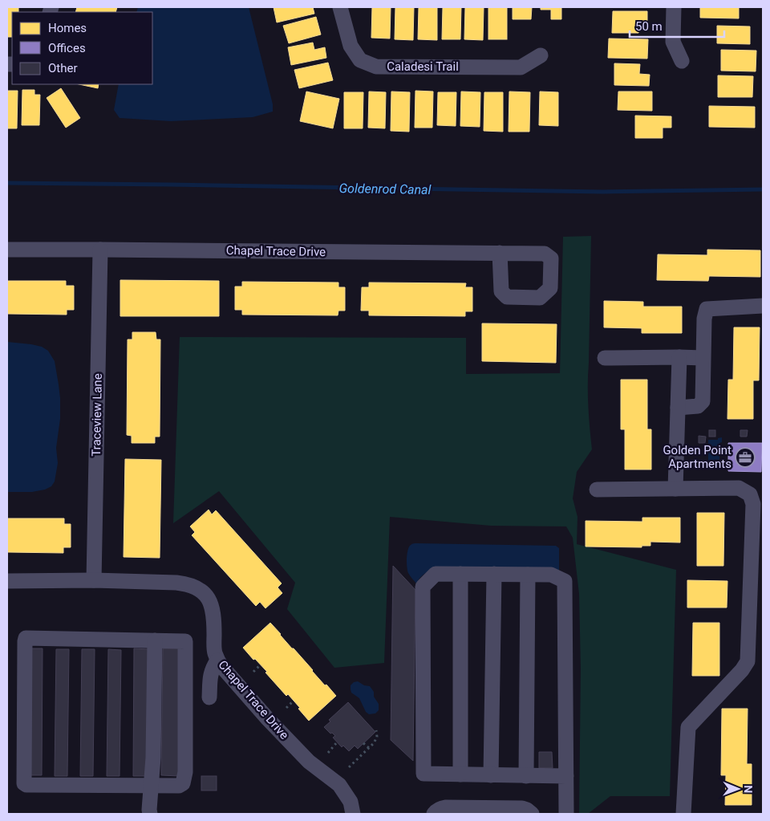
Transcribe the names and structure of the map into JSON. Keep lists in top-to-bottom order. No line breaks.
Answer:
{"streets":{"street":["Caladesi Trail","Chapel Trace Drive","Traceview Lane"]},"crossings":[["Chapel Trace Drive","Traceview Lane"]],"water":["Goldenrod Canal"],"places":{"office":["Golden Point Apartments"]},"legend":["Homes","Offices","Other"],"scale_bar":"50 m","north":"right"}
